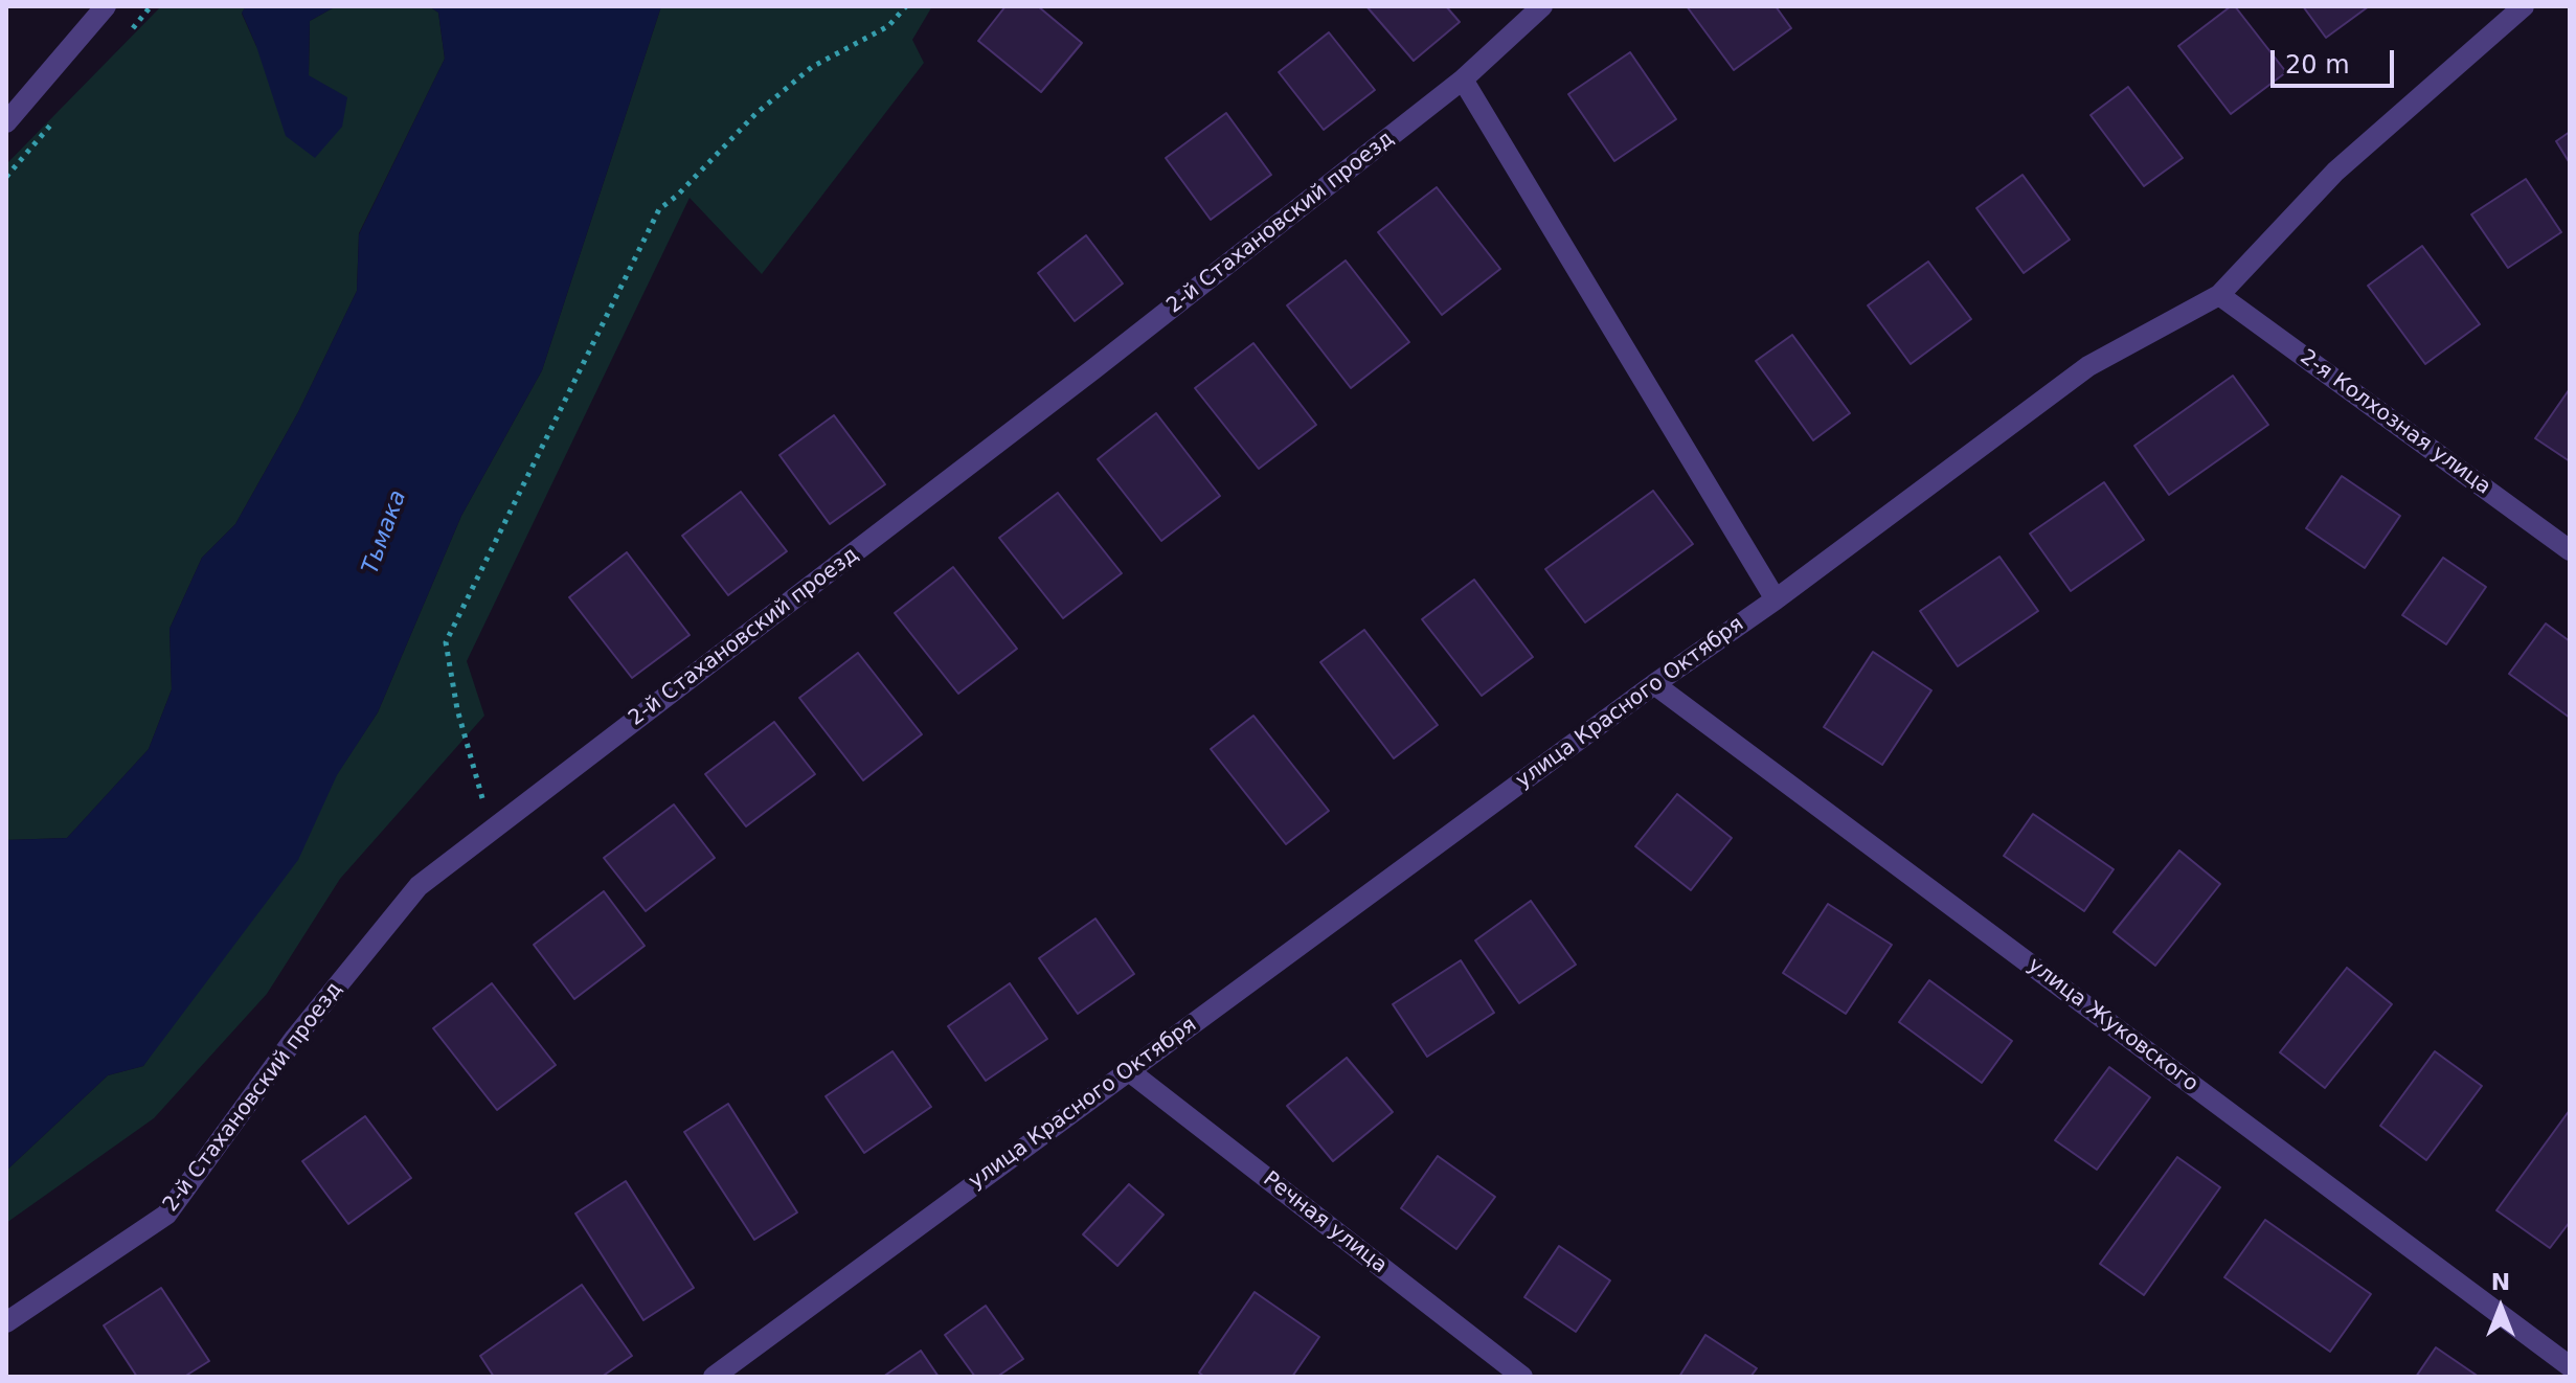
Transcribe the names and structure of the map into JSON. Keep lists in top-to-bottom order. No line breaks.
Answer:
{"streets":{"street":["2-й Стахановский проезд","2-я Колхозная улица","улица Красного Октября","улица Жуковского","Речная улица"]},"crossings":[["2-я Колхозная улица","улица Красного Октября"],["улица Красного Октября","улица Жуковского"],["улица Красного Октября","Речная улица"]],"water":["Тьмака"],"scale_bar":"20 m","north":"top"}
